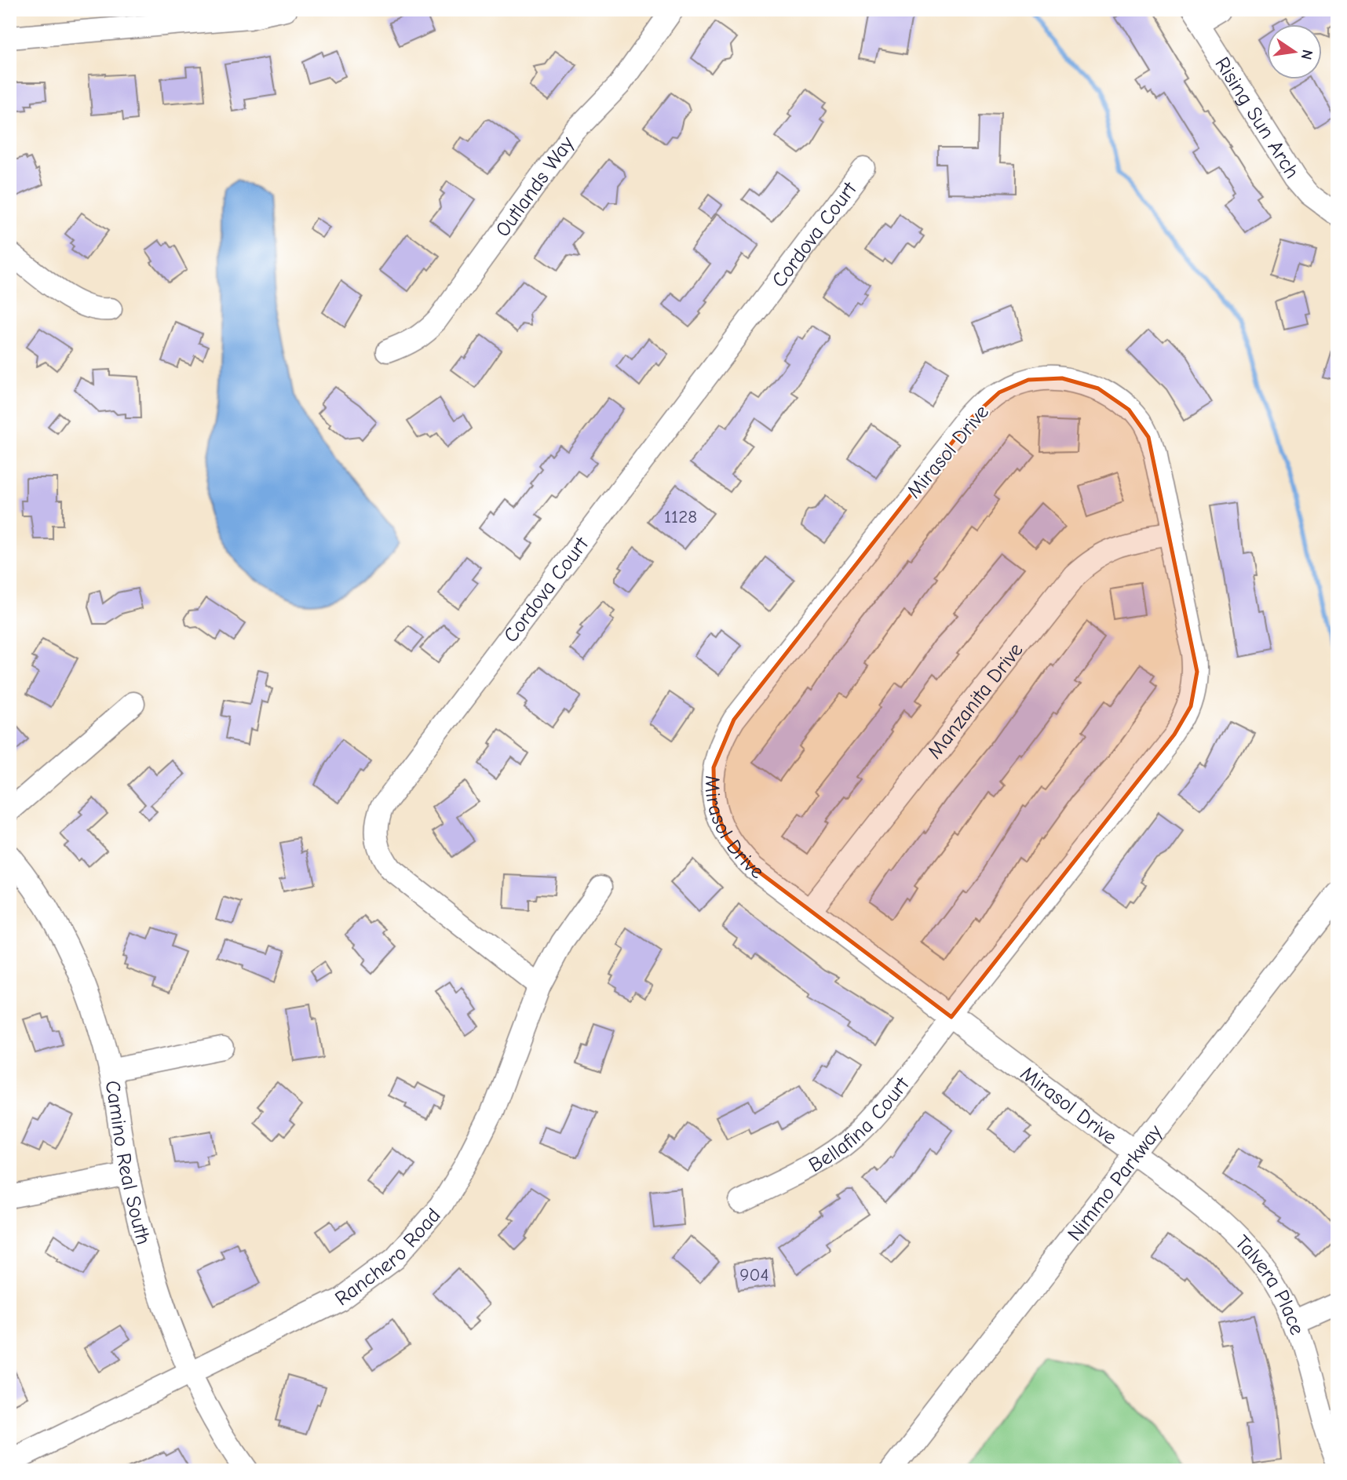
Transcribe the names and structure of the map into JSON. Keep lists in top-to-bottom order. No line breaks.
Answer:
{"streets":{"street":["Rising Sun Arch","Outlands Way","Cordova Court","Mirasol Drive","Manzanita Drive","Bellafina Court","Camino Real South","Nimmo Parkway","Ranchero Road","Talvera Place"]},"crossings":[["Cordova Court","Ranchero Road"],["Mirasol Drive","Manzanita Drive"],["Mirasol Drive","Bellafina Court"],["Mirasol Drive","Nimmo Parkway"],["Mirasol Drive","Talvera Place"],["Camino Real South","Ranchero Road"],["Nimmo Parkway","Talvera Place"]],"house_numbers":["1128","904"],"north":"right"}
